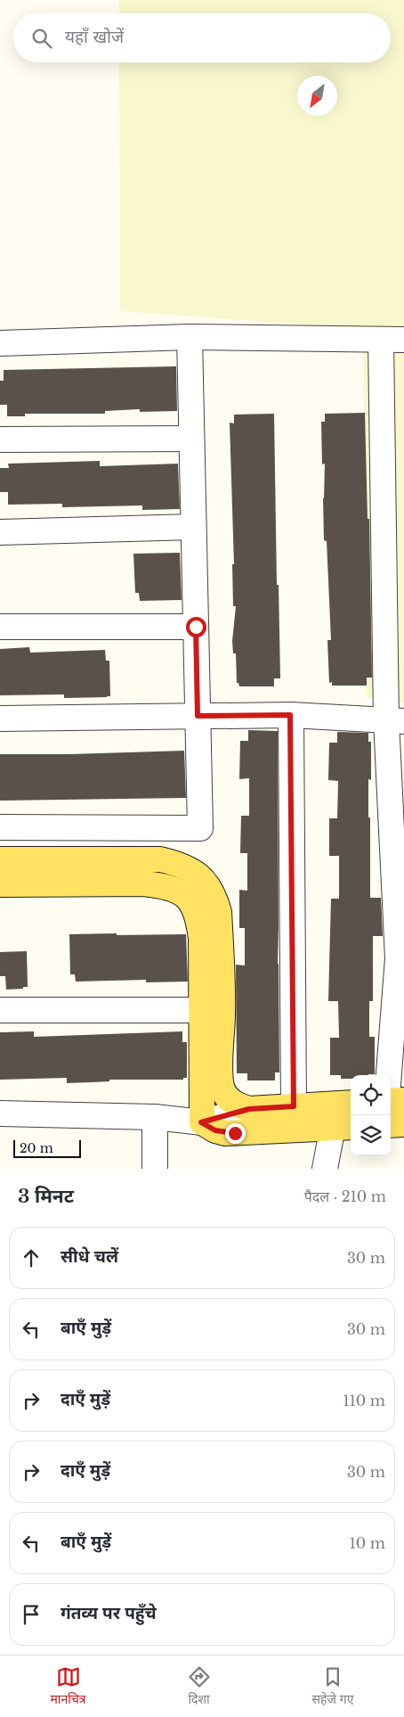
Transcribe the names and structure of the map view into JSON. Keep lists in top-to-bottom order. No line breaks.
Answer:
{"scale_bar":"20 m","north":"bottom left","page":{"search":"यहाँ खोजें","scale":"20 m","heading":["3 मिनट","पैदल · 210 m"],"list":[["सीधे चलें","30 m"],["बाएँ मुड़ें","30 m"],["दाएँ मुड़ें","110 m"],["दाएँ मुड़ें","30 m"],["बाएँ मुड़ें","10 m"],"गंतव्य पर पहुँचे"],"nav":["मानचित्र","दिशा","सहेजे गए"]}}
